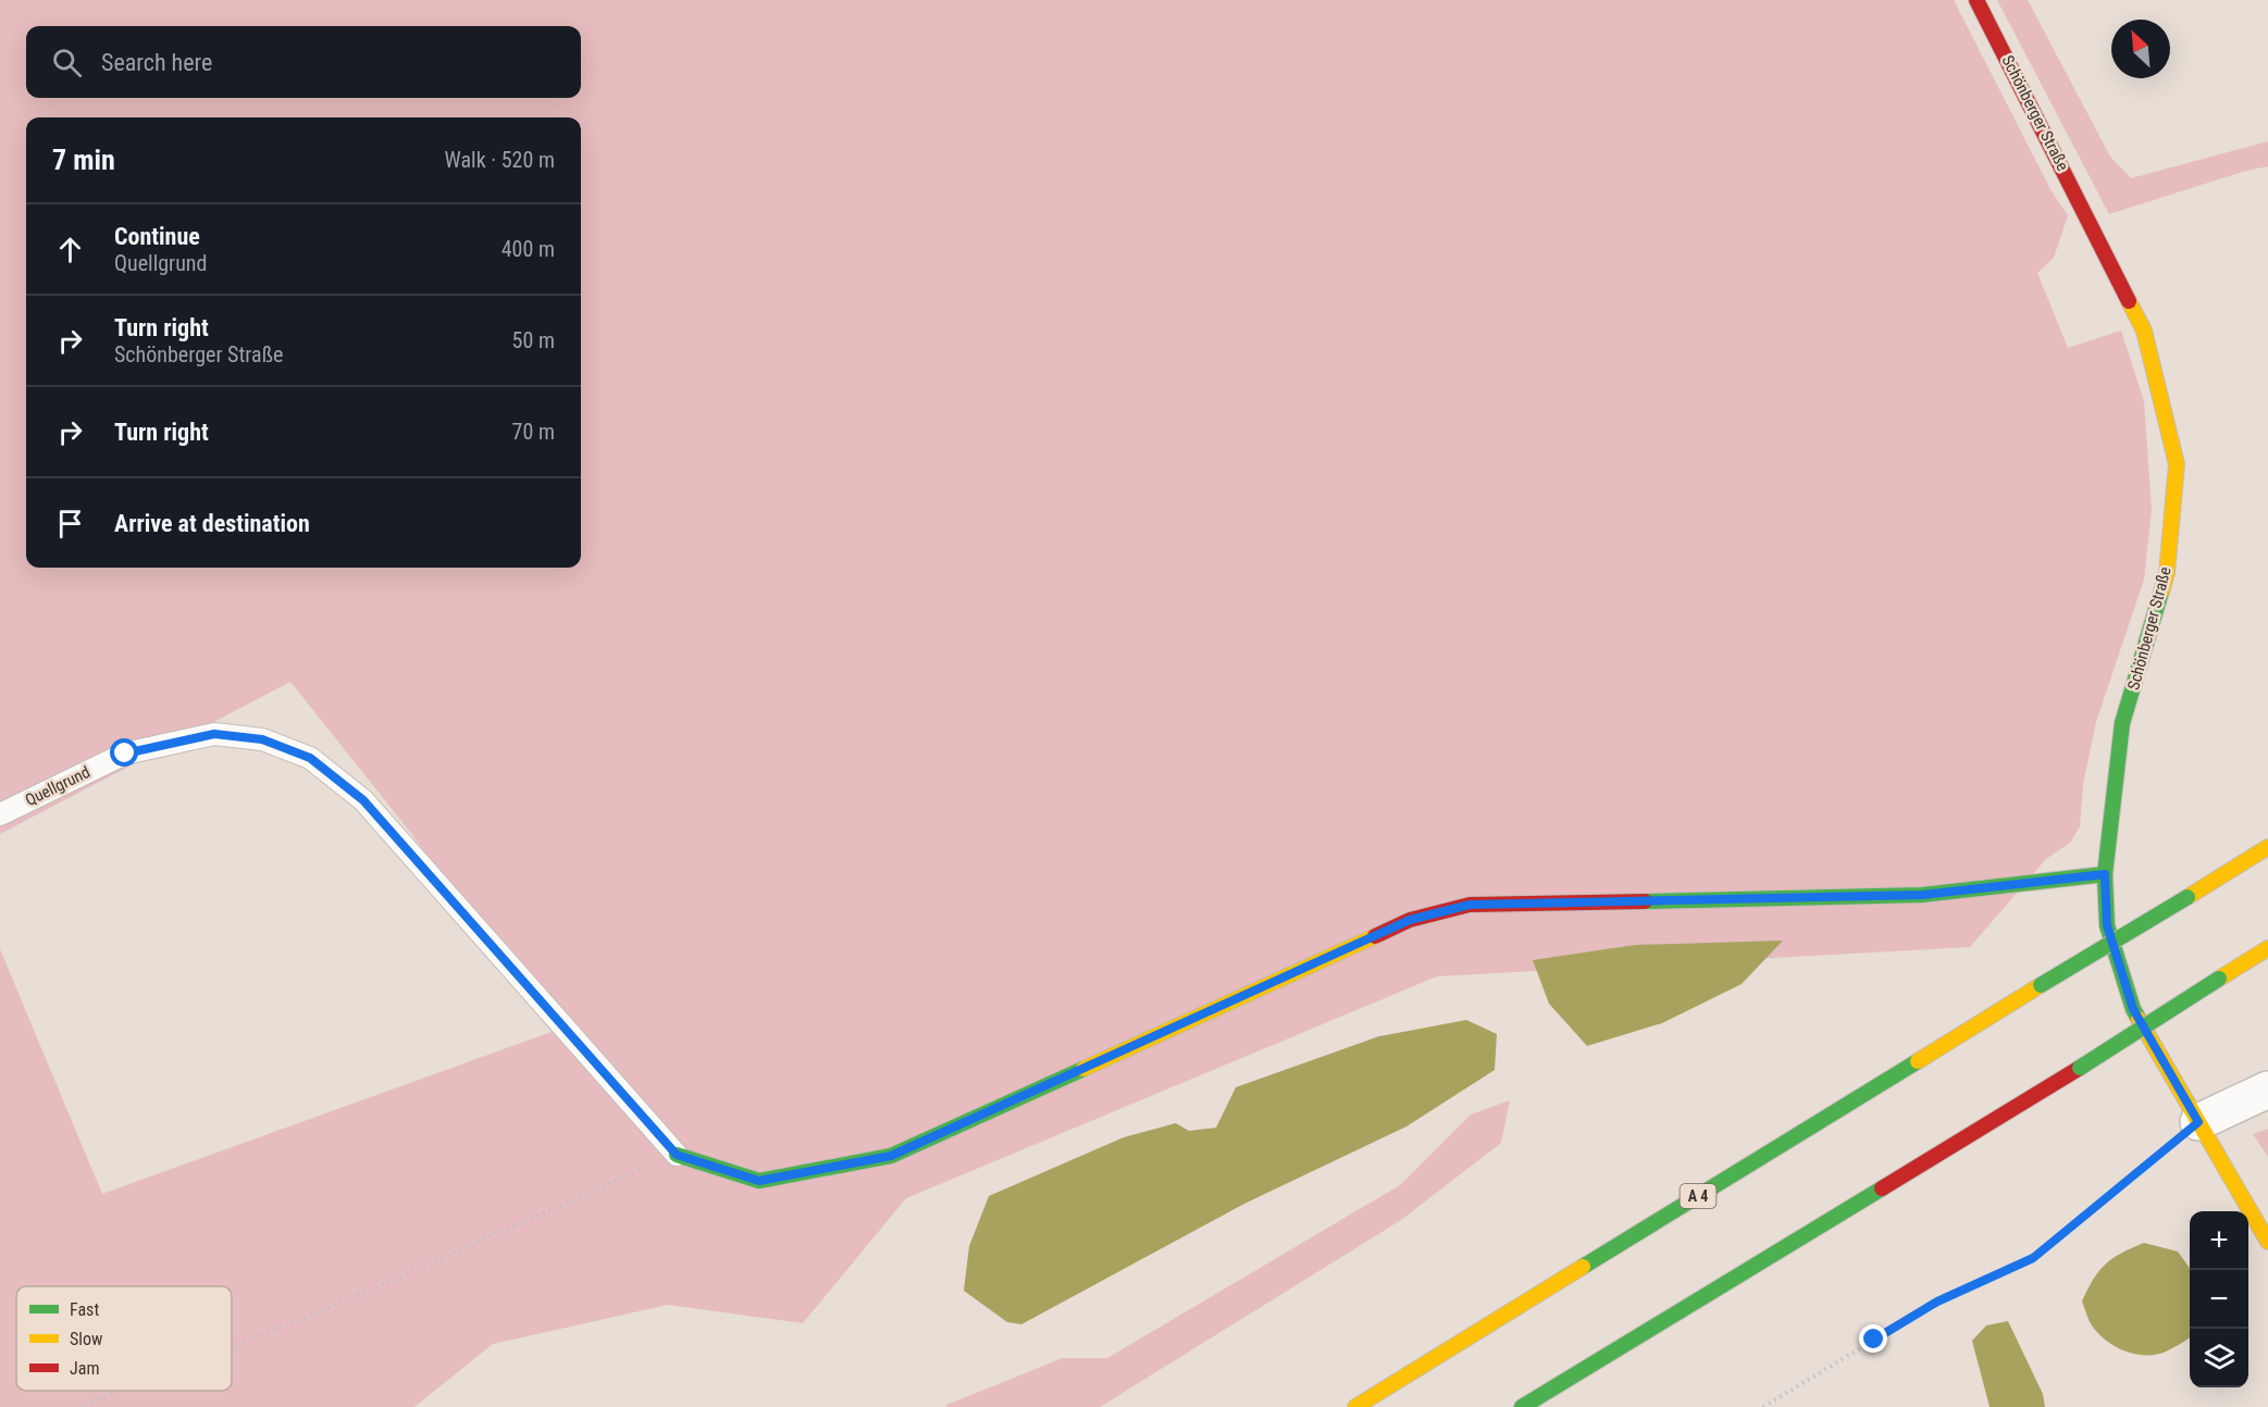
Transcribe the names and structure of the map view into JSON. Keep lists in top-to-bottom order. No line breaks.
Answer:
{"streets":{"main road":["Schönberger Straße","A 4"],"lane":["Quellgrund"]},"legend":["Fast","Slow","Jam"],"north":"top left","page":{"search":"Search here","heading":["7 min","Walk · 520 m"],"list":[["Continue","Quellgrund","400 m"],["Turn right","Schönberger Straße","50 m"],["Turn right","70 m"],"Arrive at destination"],"map_buttons":["+","−"]}}
